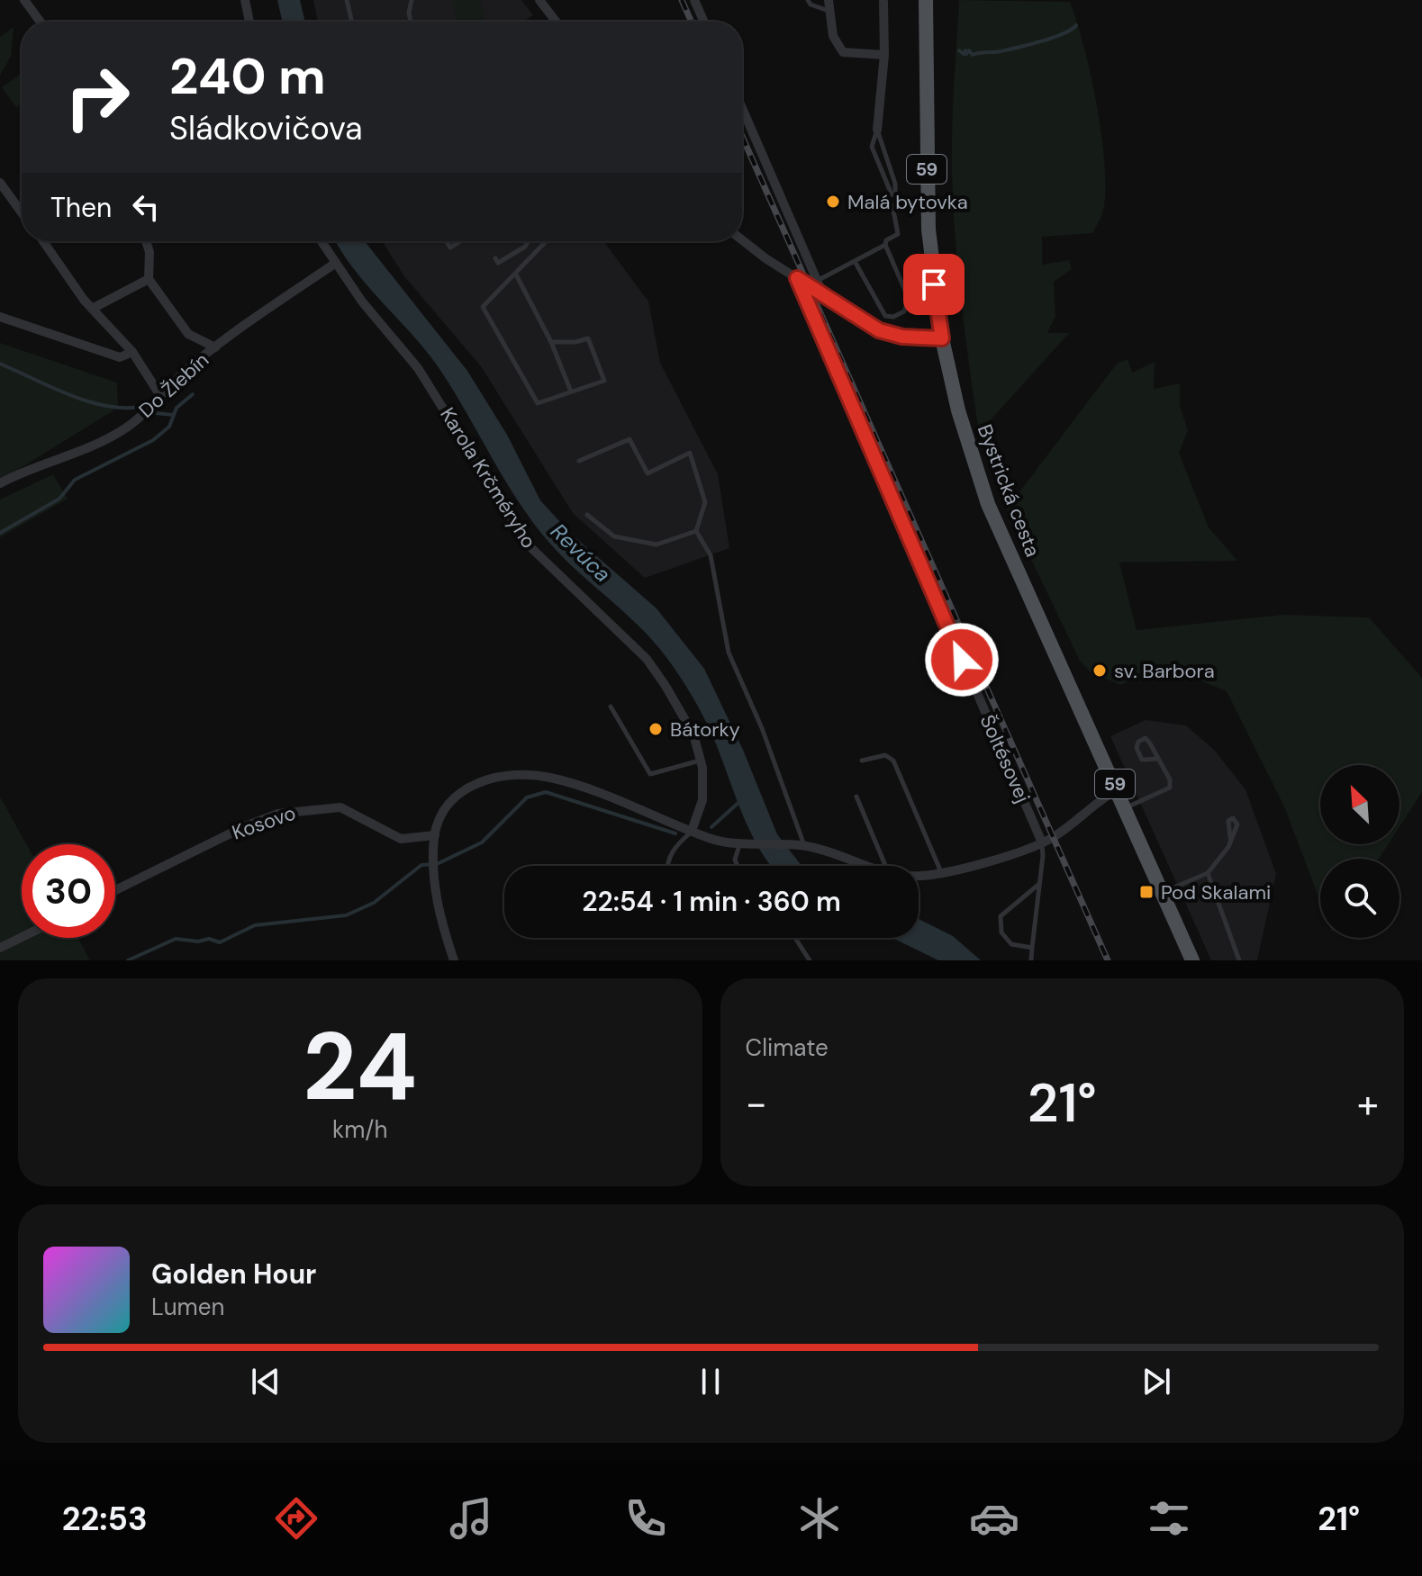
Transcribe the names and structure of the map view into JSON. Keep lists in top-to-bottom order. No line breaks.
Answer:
{"streets":{"main road":["59","Bystrická cesta"],"street":["Do Žlebín","Karola Krčméryho","Šoltésovej","Kosovo"]},"crossings":[["Do Žlebín","Karola Krčméryho"]],"water":["Revúca"],"places":{"other":["Malá bytovka","sv. Barbora","Bátorky"],"transit":["Pod Skalami"]},"north":"top left","page":{"turn":["240 m","Sládkovičova"],"then":"Then","limit":"30","trip":"22:54 · 1 min · 360 m","tile":[["24","km/h"],"Climate"],"heat":["−","21°","+"],"song":["Golden Hour","Lumen"],"tabs":["22:53","21°"]}}
